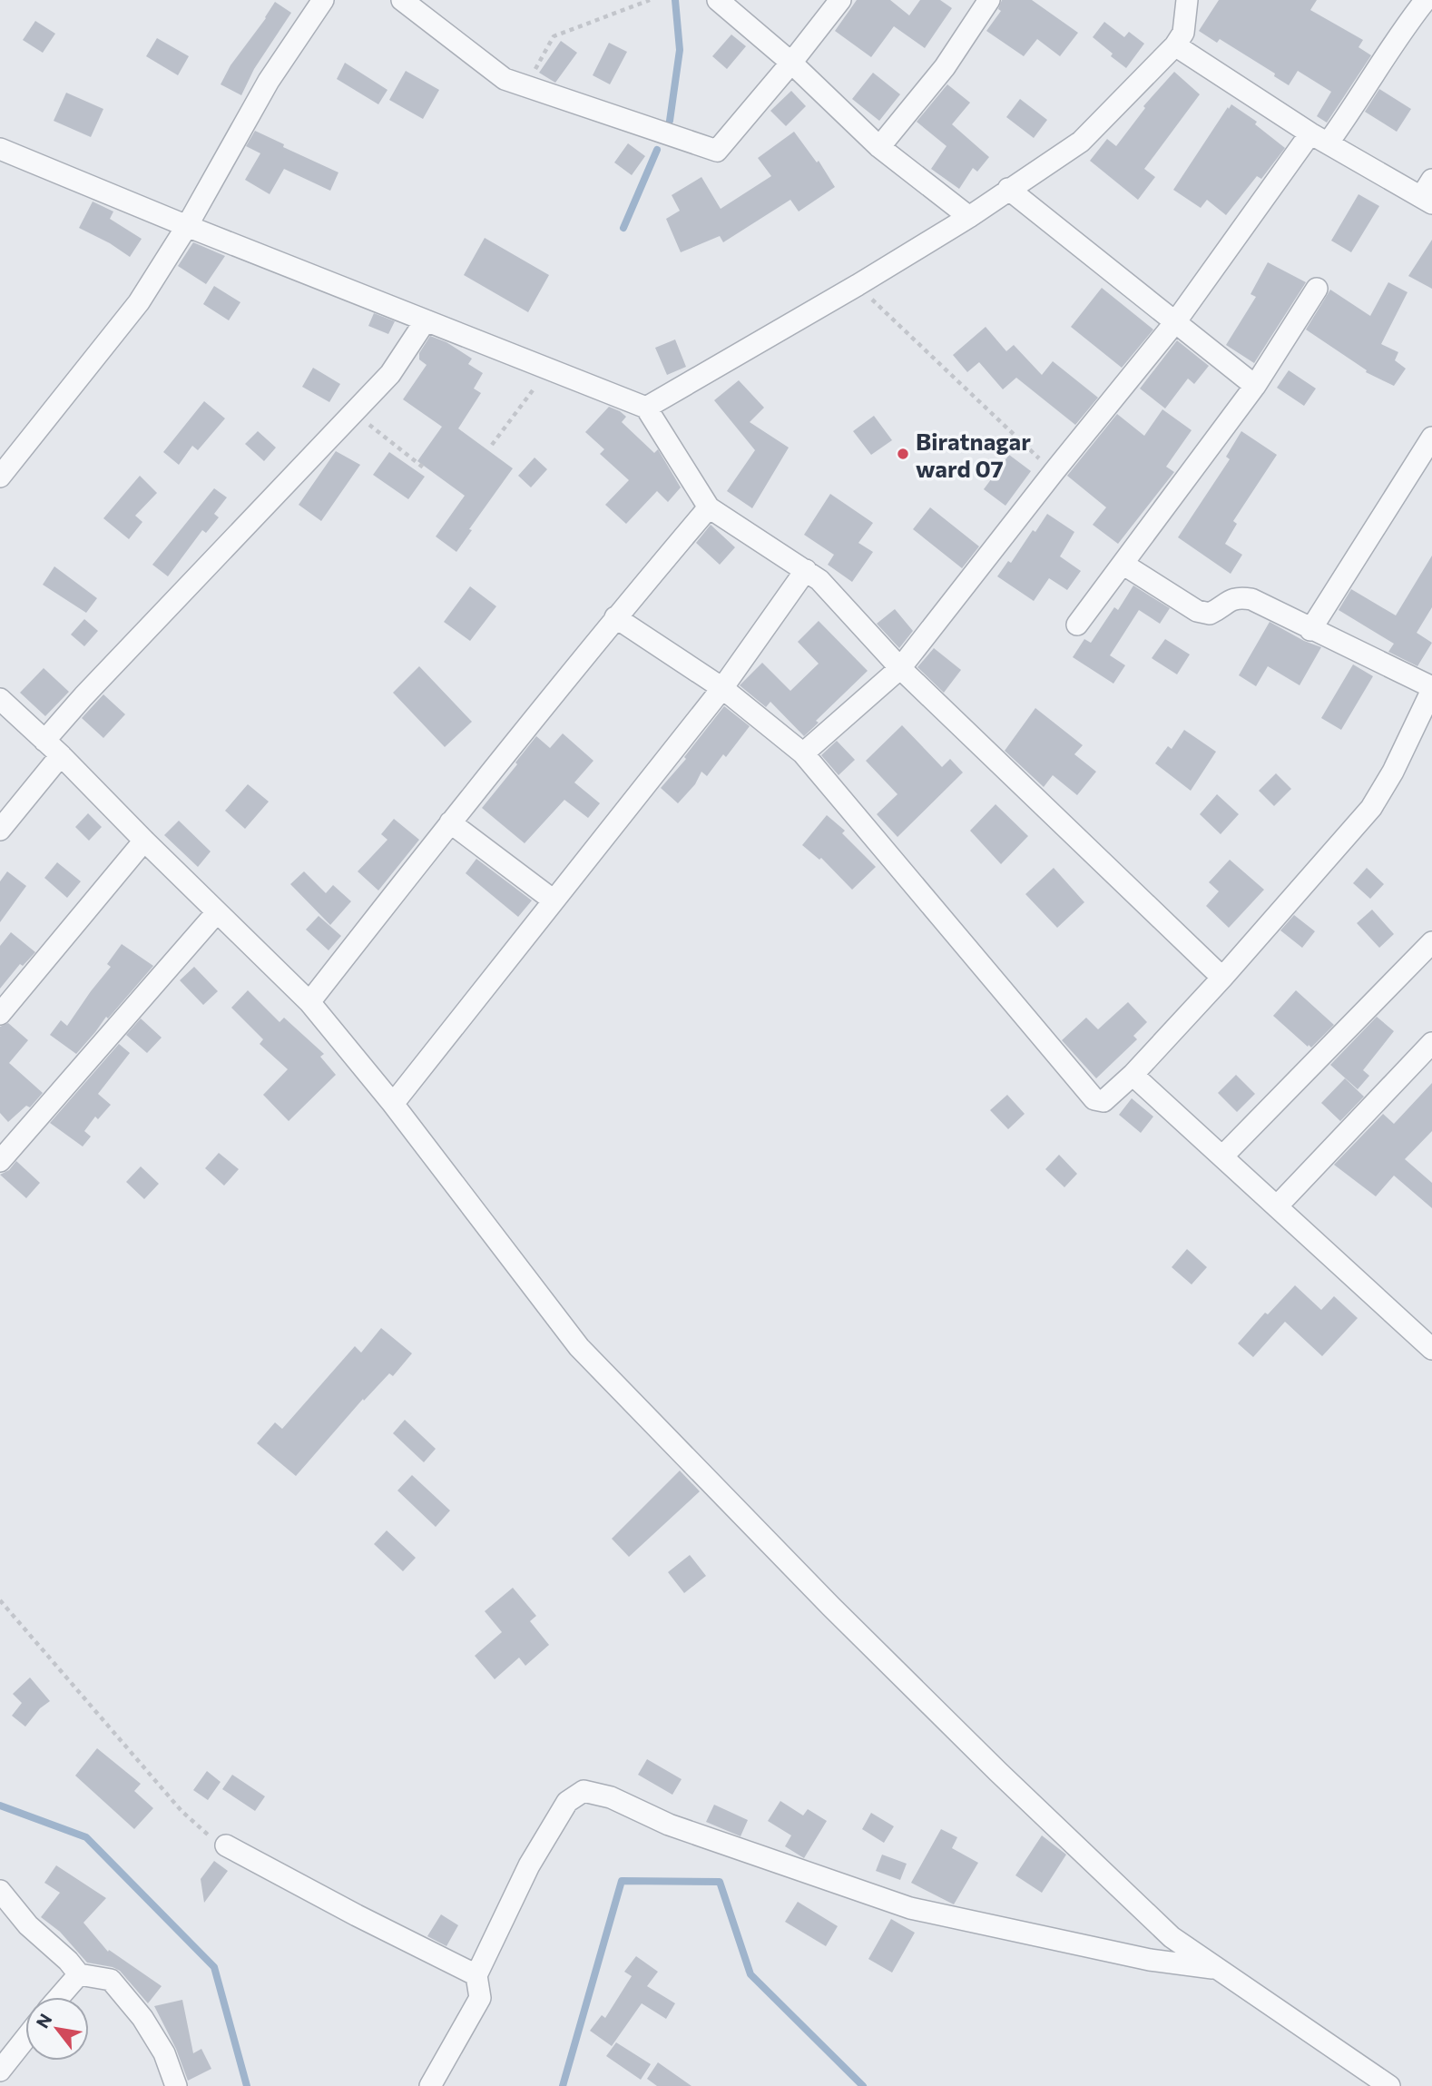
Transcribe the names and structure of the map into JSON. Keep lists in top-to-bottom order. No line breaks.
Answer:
{"places":["Biratnagar ward 07"],"north":"top left"}
